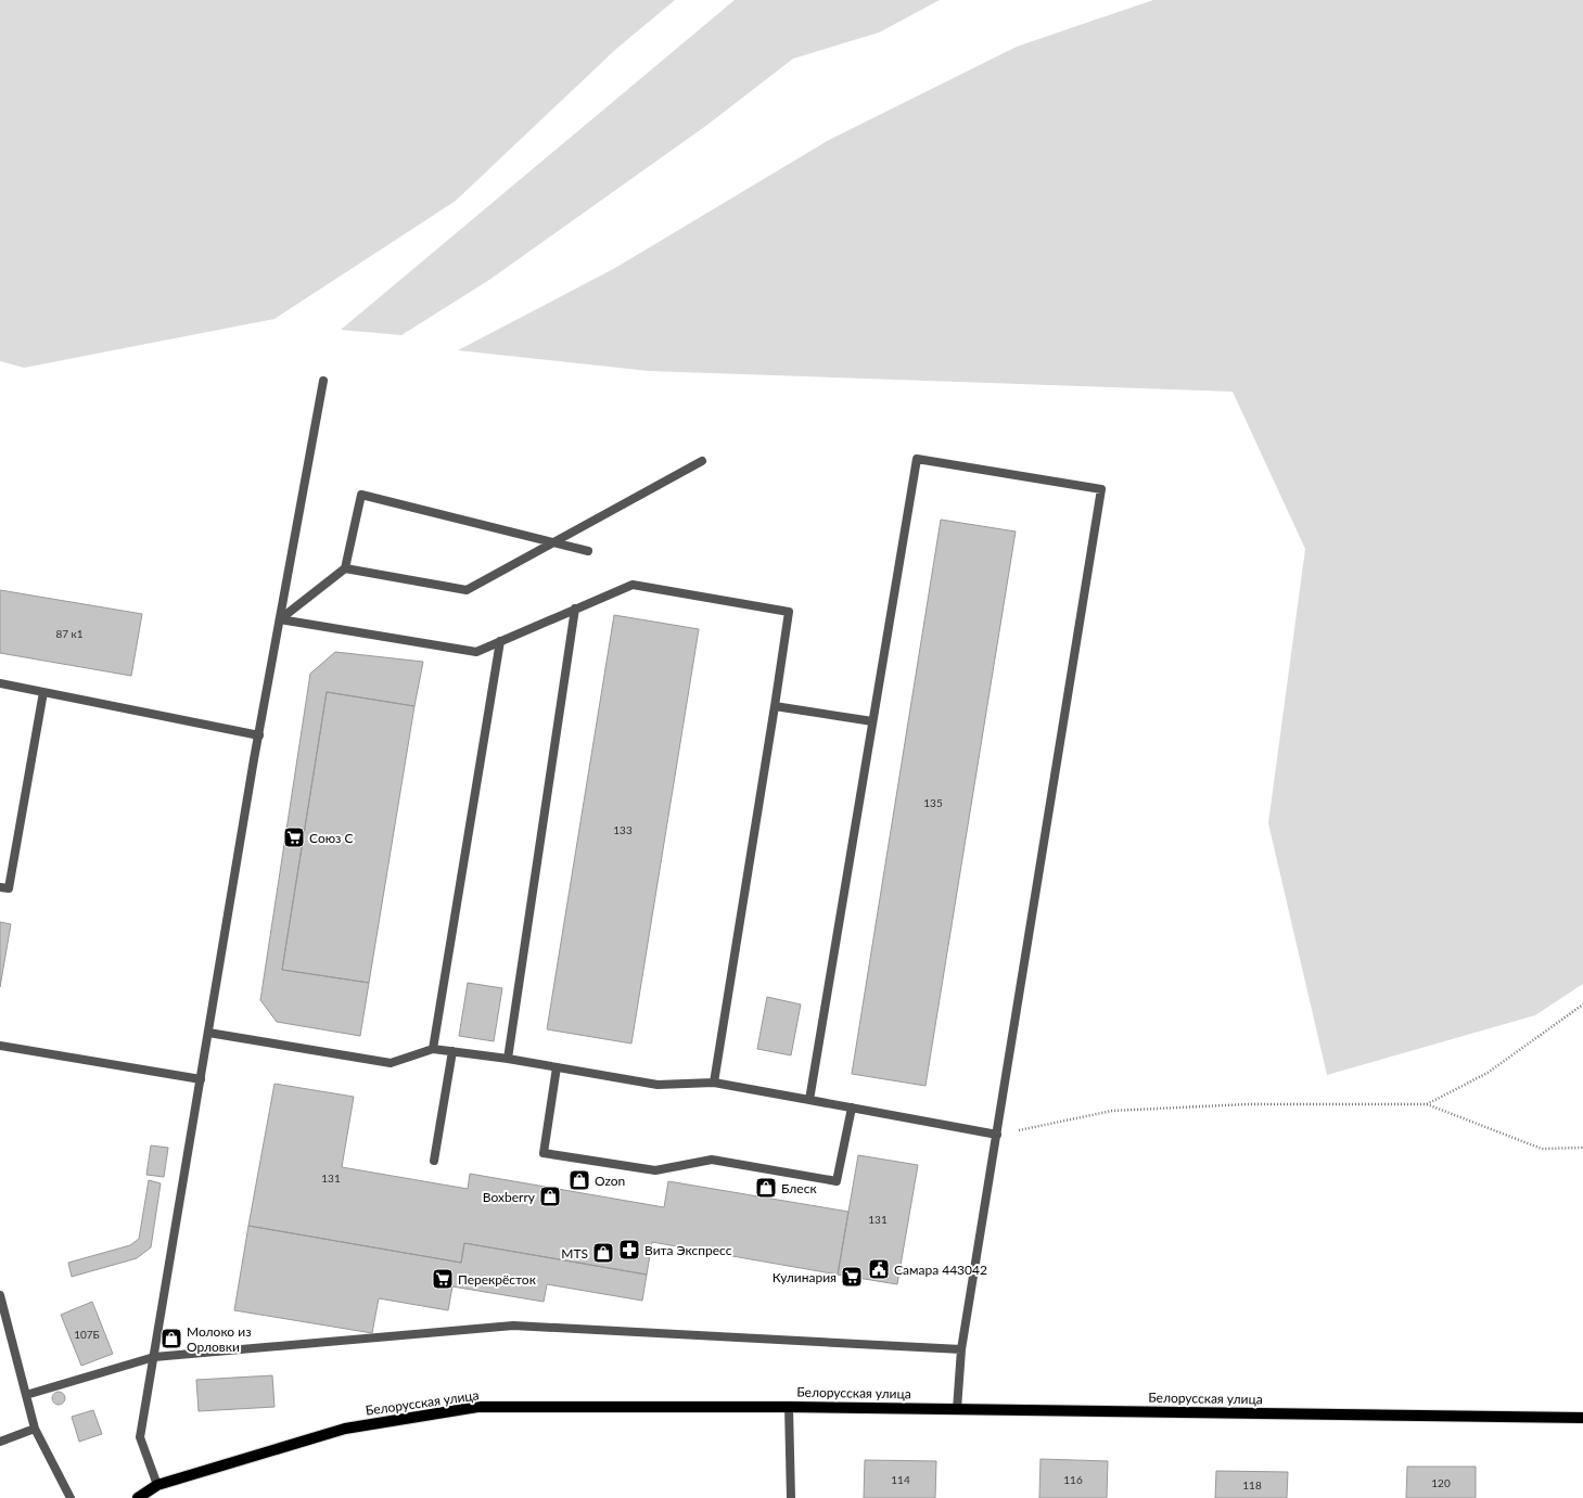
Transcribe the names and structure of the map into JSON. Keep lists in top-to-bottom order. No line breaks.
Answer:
{"streets":{"main road":["Белорусская улица"]},"places":{"supermarket":["Союз С","Кулинария","Перекрёсток"],"shop":["Ozon","Блеск","Boxberry","MTS","Молоко из Орловки"],"pharmacy":["Вита Экспресс"],"public building":["Самара 443042"]},"house_numbers":["87 к1","135","133","131","131","107Б","114","116","120","118"]}
